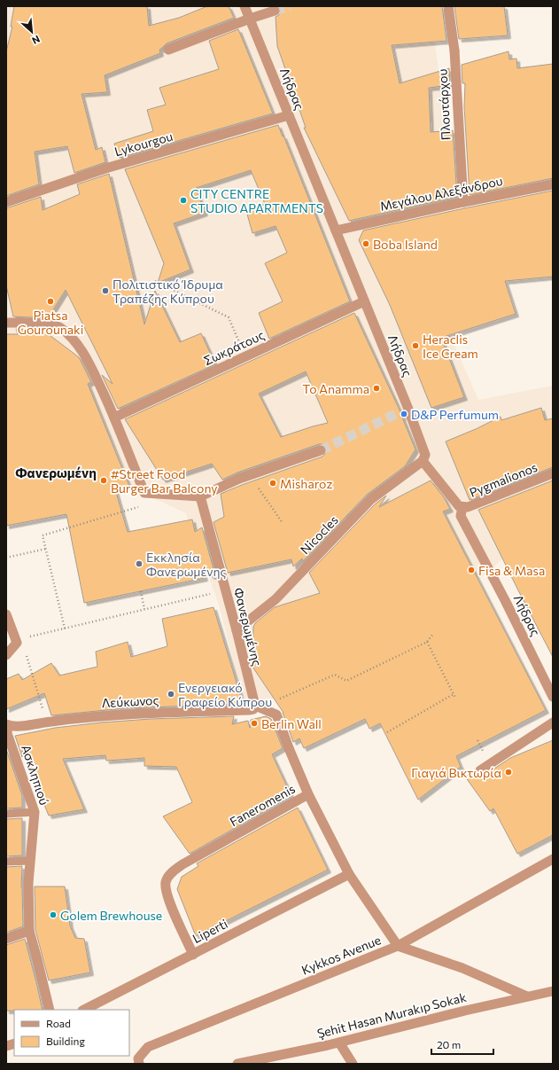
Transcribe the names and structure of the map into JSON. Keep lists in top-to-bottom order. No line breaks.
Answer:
{"streets":{"street":["Λήδρας","Πλουτάρχου","Lykourgou","Μεγάλου Αλεξάνδρου","Σωκράτους","Pygmalionos","Nicocles","Φανερωμένης","Λεύκωνος","Ασκληπιού","Faneromenis","Liperti","Kykkos Avenue","Şehit Hasan Murakıp Sokak"]},"crossings":[["Λήδρας","Lykourgou"],["Λήδρας","Μεγάλου Αλεξάνδρου"],["Λήδρας","Σωκράτους"],["Λήδρας","Pygmalionos"],["Λήδρας","Nicocles"],["Πλουτάρχου","Μεγάλου Αλεξάνδρου"],["Nicocles","Φανερωμένης"],["Φανερωμένης","Λεύκωνος"],["Λεύκωνος","Ασκληπιού"],["Faneromenis","Liperti"],["Faneromenis","Kykkos Avenue"]],"districts":["Φανερωμένη"],"places":["CITY CENTRE STUDIO APARTMENTS","Boba Island","Πολιτιστικό Ίδρυμα Τραπέζης Κύπρου","Piatsa Gourounaki","Heraclis Ice Cream","To Anamma","D&P Perfumum","#Street Food Burger Bar Balcony","Misharoz","Εκκλησία Φανερωμένης","Fisa & Masa","Ενεργειακό Γραφείο Κύπρου","Berlin Wall","Γιαγιά Βικτωρία","Golem Brewhouse"],"legend":["Road","Building"],"scale_bar":"20 m","north":"bottom right"}
